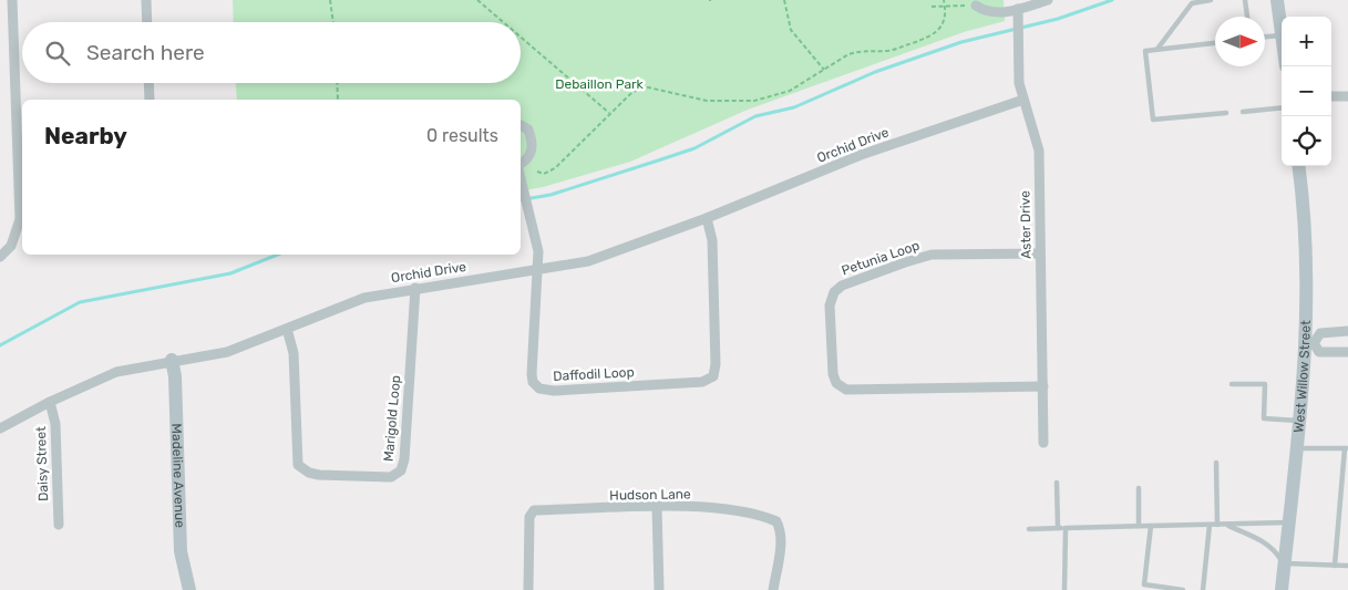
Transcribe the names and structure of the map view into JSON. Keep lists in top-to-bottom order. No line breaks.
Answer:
{"streets":{"main road":["West Willow Street","Madeline Avenue"],"street":["Orchid Drive","Aster Drive","Petunia Loop","Daffodil Loop","Marigold Loop","Daisy Street","Hudson Lane"]},"crossings":[["Orchid Drive","Aster Drive"],["Orchid Drive","Daffodil Loop"],["Orchid Drive","Marigold Loop"],["Orchid Drive","Daisy Street"],["Orchid Drive","Madeline Avenue"],["Aster Drive","Petunia Loop"]],"parks":["Debaillon Park"],"north":"right","page":{"map_buttons":["+","−"],"search":"Search here","heading":["Nearby","0 results"]}}
